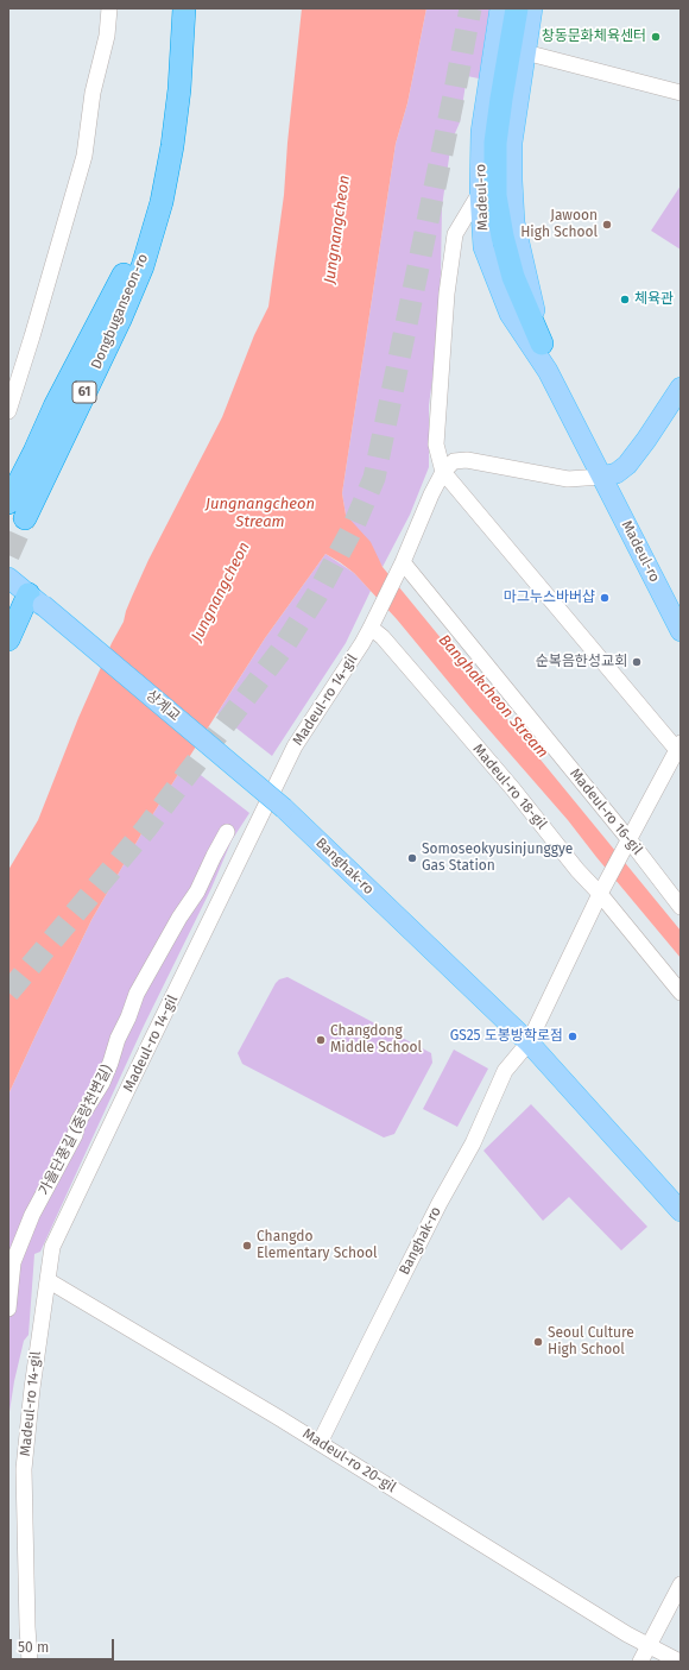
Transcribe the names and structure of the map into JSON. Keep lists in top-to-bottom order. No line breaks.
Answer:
{"streets":{"highway":["Dongbuganseon-ro","61"],"main road":["Madeul-ro","상계교","Banghak-ro"],"street":["Madeul-ro 14-gil","Madeul-ro 18-gil","Madeul-ro 16-gil","가을단풍길 (중랑천변길)","Madeul-ro 20-gil"]},"crossings":[["Madeul-ro","Madeul-ro 14-gil"],["Madeul-ro 14-gil","Madeul-ro 18-gil"],["Madeul-ro 14-gil","Madeul-ro 16-gil"],["Madeul-ro 14-gil","Madeul-ro 20-gil"],["상계교","Banghak-ro"],["Madeul-ro 18-gil","Banghak-ro"],["Madeul-ro 16-gil","Banghak-ro"],["Banghak-ro","Madeul-ro 20-gil"]],"water":["Jungnangcheon","Jungnangcheon Stream","Banghakcheon Stream"],"places":["창동문화체육센터","Jawoon High School","체육관","마그누스바버샵","순복음한성교회","Somoseokyusinjunggye Gas Station","GS25 도봉방학로점","Changdong Middle School","Changdo Elementary School","Seoul Culture High School"],"scale_bar":"50 m"}
